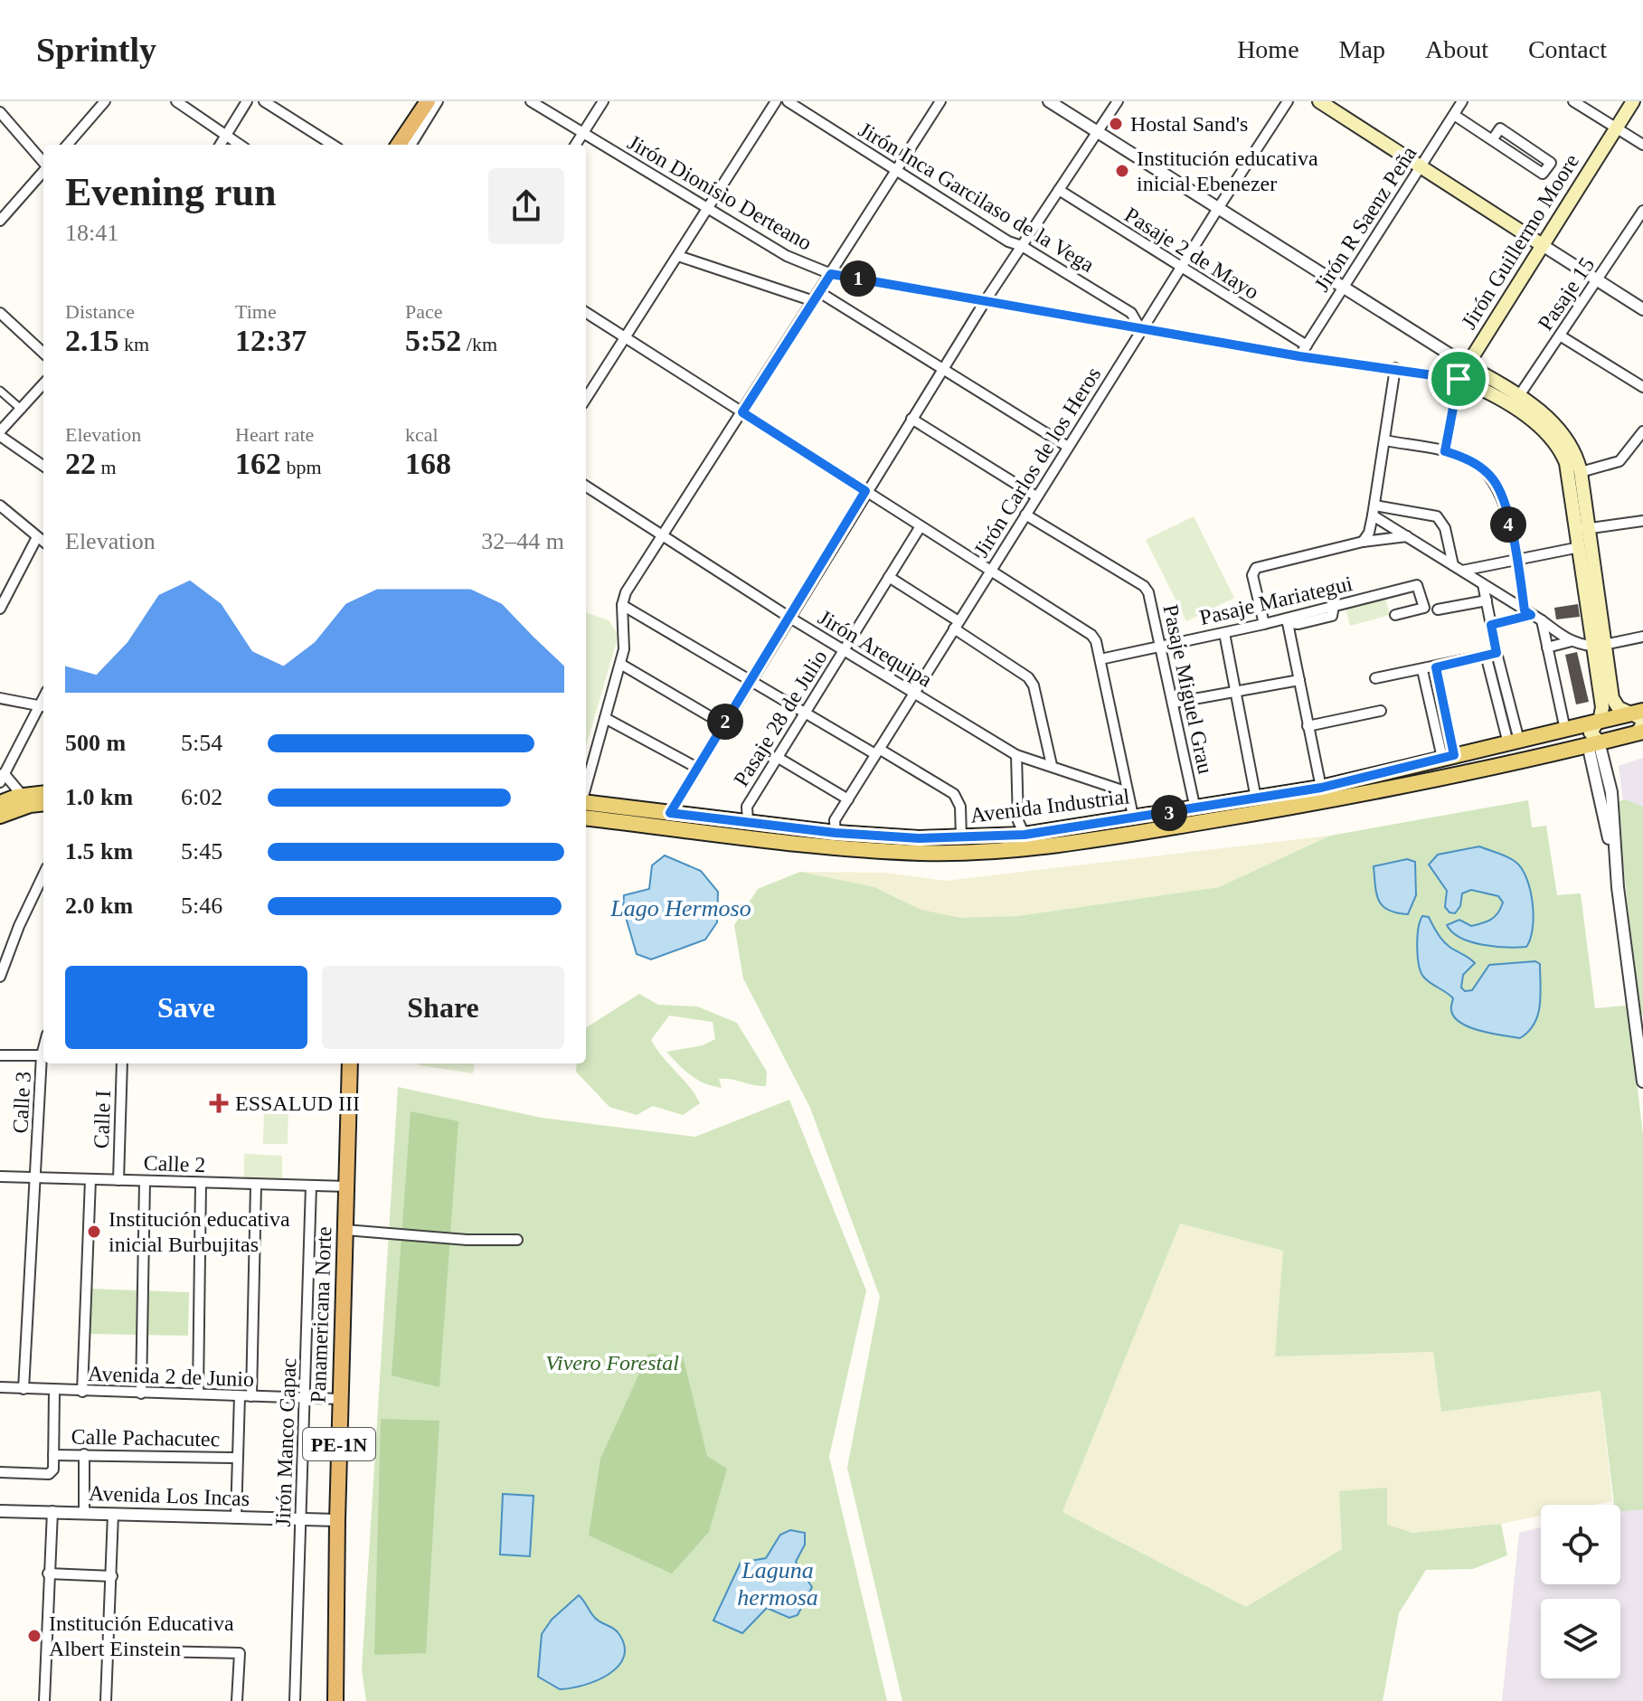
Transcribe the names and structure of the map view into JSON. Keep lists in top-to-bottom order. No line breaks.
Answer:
{"streets":{"highway":["Panamericana Norte","PE-1N"],"main road":["Jirón Guillermo Moore","Avenida Industrial"],"street":["Jirón Dionisio Derteano","Jirón Inca Garcilaso de la Vega","Jirón R Saenz Peña","Pasaje 2 de Mayo","Pasaje 15","Jirón Carlos de los Heros","Pasaje Mariategui","Jirón Arequipa","Pasaje Miguel Grau","Pasaje 28 de Julio","Calle 3","Calle I","Calle 2","Avenida 2 de Junio","Calle Pachacutec","Jirón Manco Capac","Avenida Los Incas"]},"crossings":[["Jirón Dionisio Derteano","Jirón Inca Garcilaso de la Vega"],["Jirón Dionisio Derteano","Jirón R Saenz Peña"],["Jirón Dionisio Derteano","Jirón Guillermo Moore"],["Jirón Dionisio Derteano","Jirón Carlos de los Heros"],["Jirón Inca Garcilaso de la Vega","Jirón Carlos de los Heros"],["Jirón R Saenz Peña","Pasaje 2 de Mayo"],["Pasaje 2 de Mayo","Jirón Carlos de los Heros"],["Jirón Carlos de los Heros","Jirón Arequipa"],["Jirón Carlos de los Heros","Pasaje Miguel Grau"],["Jirón Carlos de los Heros","Avenida Industrial"],["Pasaje Mariategui","Pasaje Miguel Grau"],["Jirón Arequipa","Pasaje 28 de Julio"],["Pasaje Miguel Grau","Avenida Industrial"],["Pasaje 28 de Julio","Avenida Industrial"],["Calle 3","Calle 2"],["Calle 3","Avenida 2 de Junio"],["Calle I","Calle 2"],["Calle 2","Panamericana Norte"],["Calle 2","Jirón Manco Capac"],["Panamericana Norte","Avenida 2 de Junio"],["Panamericana Norte","Avenida Los Incas"],["Avenida 2 de Junio","Jirón Manco Capac"],["Jirón Manco Capac","Avenida Los Incas"]],"water":["Lago Hermoso","Laguna hermosa"],"parks":["Vivero Forestal"],"places":{"other":["Hostal Sand's","Institución educativa inicial Ebenezer","Institución educativa inicial Burbujitas","Institución Educativa Albert Einstein"],"health":["ESSALUD III"]},"page":{"header":"Sprintly","nav":["Home","Map","About","Contact"],"heading":["Evening run","18:41"],"pins":["1","4","2","3"],"stats":[["Distance","2.15 km"],["Time","12:37"],["Pace","5:52 /km"],["Elevation","22 m"],["Heart rate","162 bpm"],["kcal","168"]],"chart":["Elevation","32–44 m"],"list":[{"name":"500 m","note":"5:54"},{"name":"1.0 km","note":"6:02"},{"name":"1.5 km","note":"5:45"},{"name":"2.0 km","note":"5:46"}],"buttons":["Save","Share"]}}
